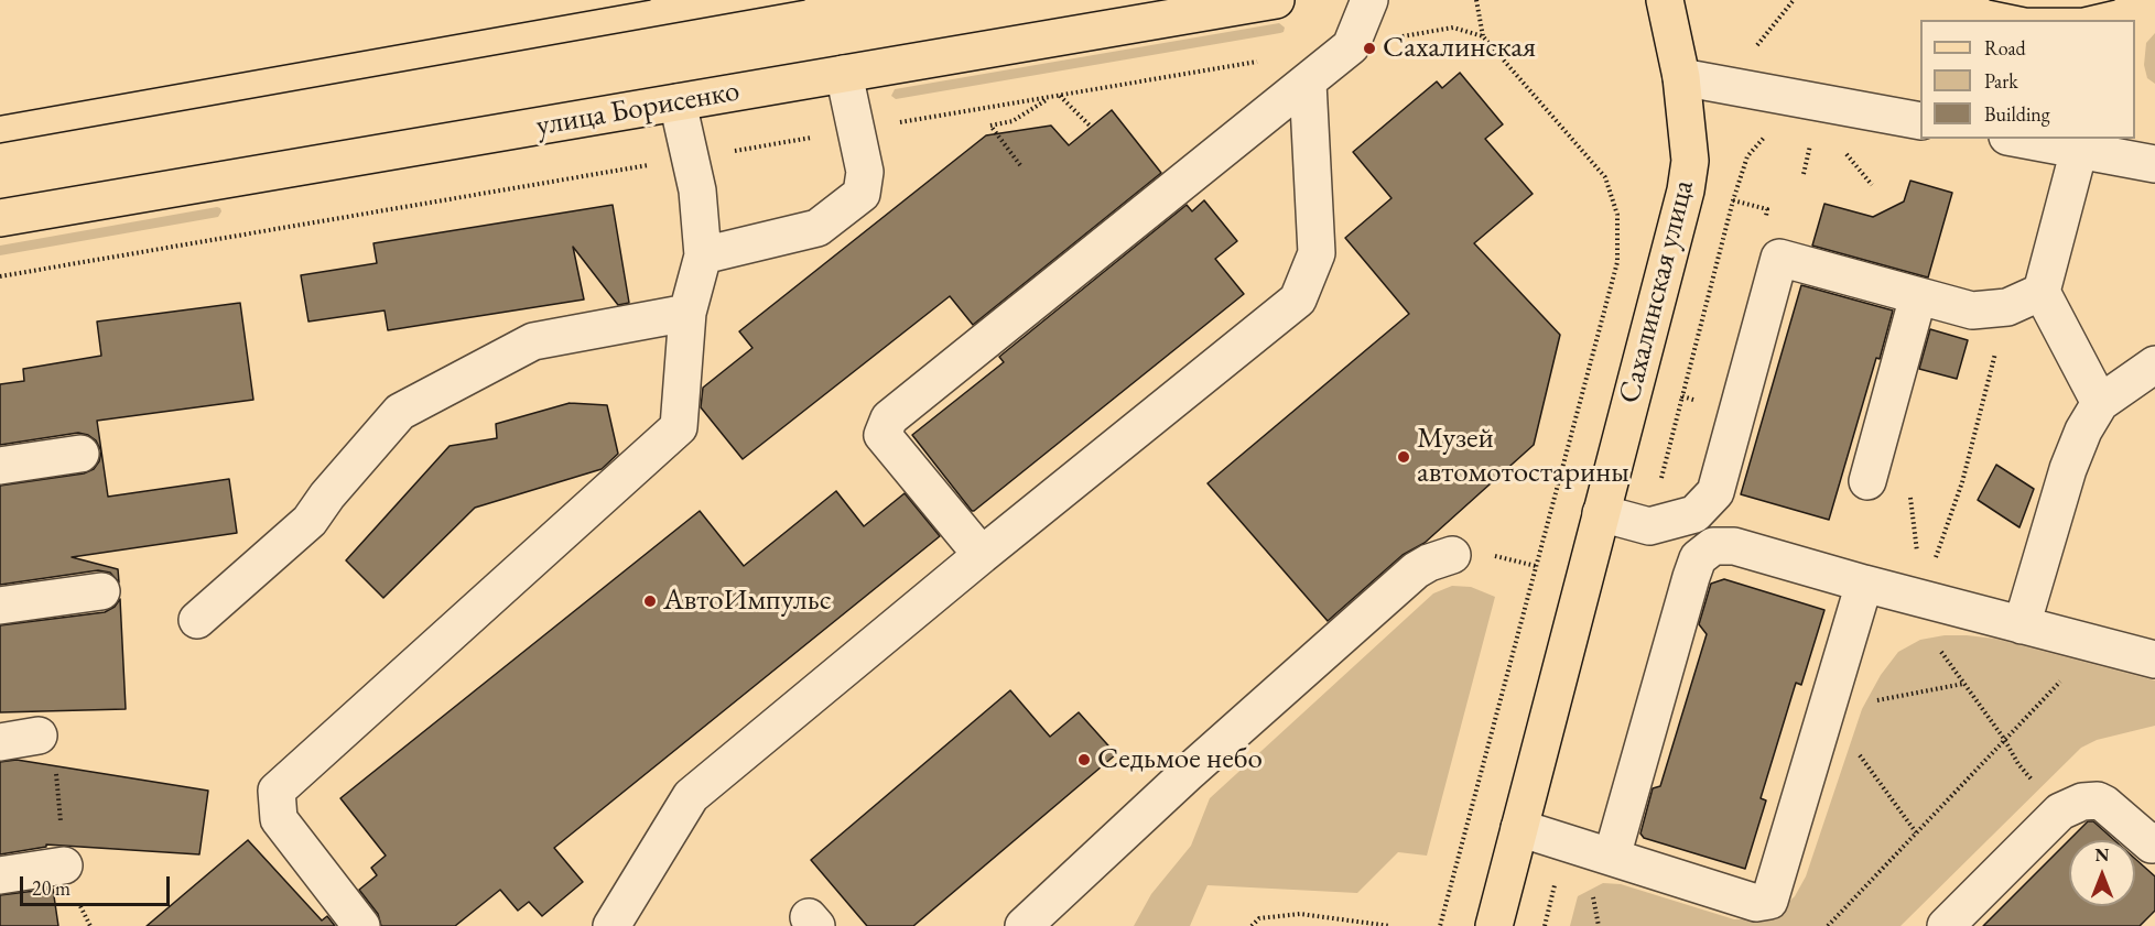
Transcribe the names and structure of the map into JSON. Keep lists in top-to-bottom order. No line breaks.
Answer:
{"streets":{"main road":["улица Борисенко","Сахалинская улица"]},"places":["Сахалинская","Музей автомотостарины","АвтоИмпульс","Седьмое небо"],"legend":["Road","Park","Building"],"scale_bar":"20 m","north":"top"}
